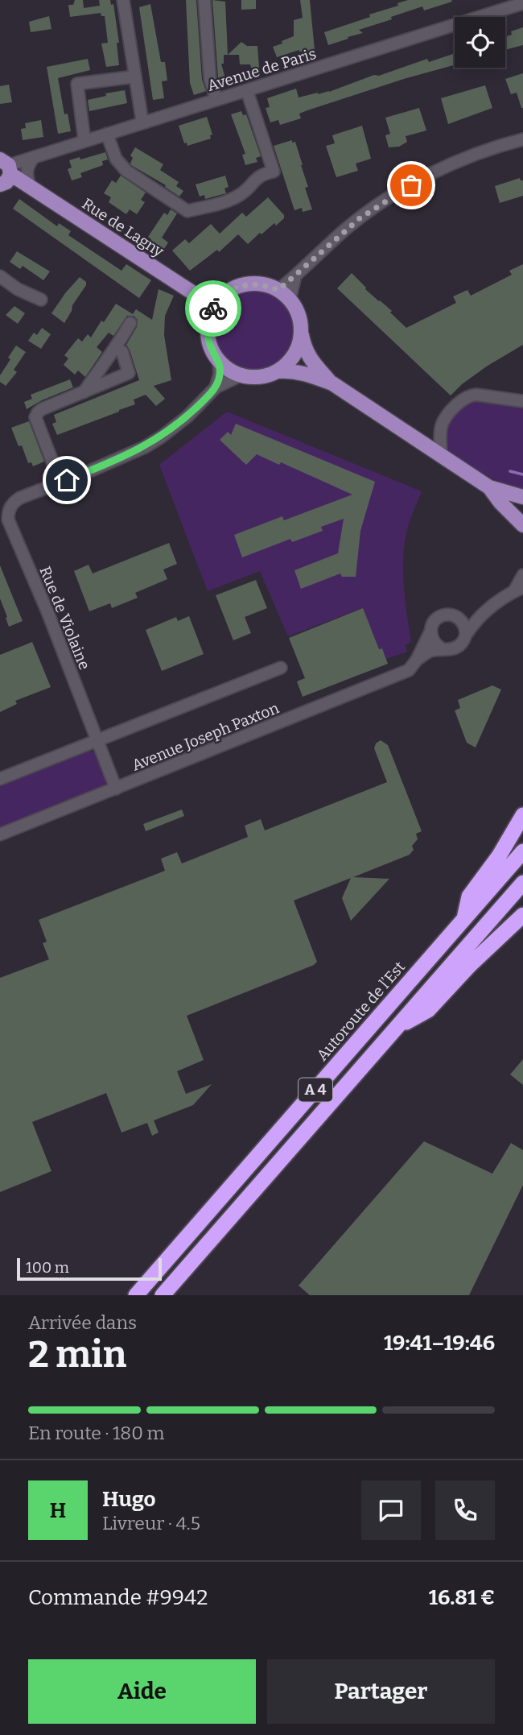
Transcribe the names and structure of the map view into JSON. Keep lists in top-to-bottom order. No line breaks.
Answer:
{"streets":{"highway":["Autoroute de l’Est","A 4"],"main road":["Rue de Lagny"],"street":["Avenue de Paris","Rue de Violaine","Avenue Joseph Paxton"]},"crossings":[["Avenue de Paris","Rue de Lagny"],["Rue de Violaine","Avenue Joseph Paxton"]],"scale_bar":"100 m","page":{"scale":"100 m","heading":["2 min","Arrivée dans","19:41–19:46"],"panel":["Hugo","Livreur · 4.5","Commande #9942","16.81 €"],"bar":"En route · 180 m","round":"H","buttons":["Aide","Partager"]}}
